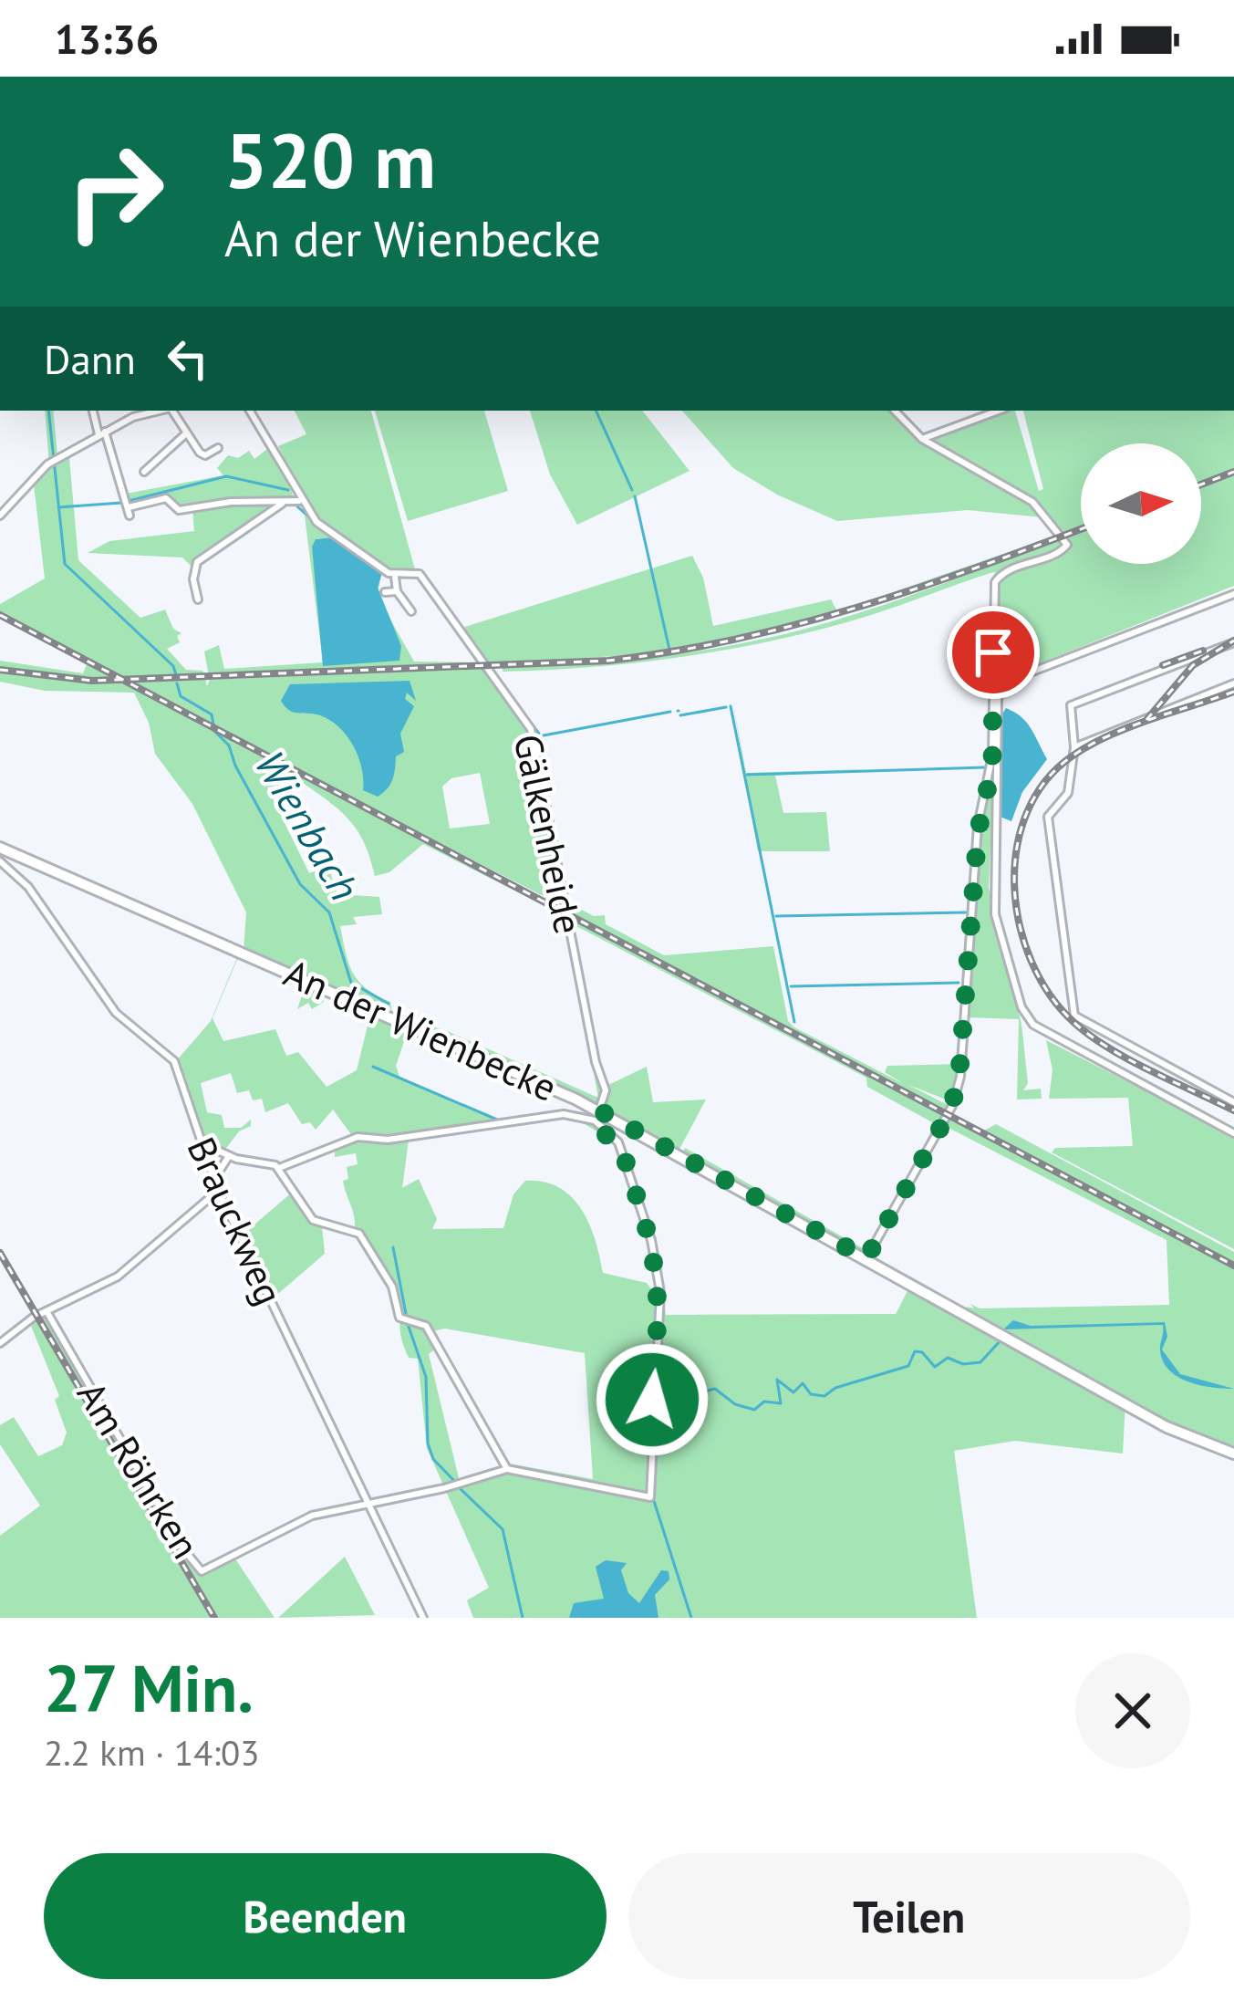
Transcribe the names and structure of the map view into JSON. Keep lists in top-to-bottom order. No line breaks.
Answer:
{"streets":{"street":["Gälkenheide","An der Wienbecke","Brauckweg","Am Röhrken"]},"crossings":[["Gälkenheide","An der Wienbecke"],["Brauckweg","Am Röhrken"]],"water":["Wienbach"],"north":"right","page":{"status":"13:36","turn":["520 m","An der Wienbecke"],"then":"Dann","heading":["27 Min.","2.2 km · 14:03"],"buttons":["Beenden","Teilen"]}}
